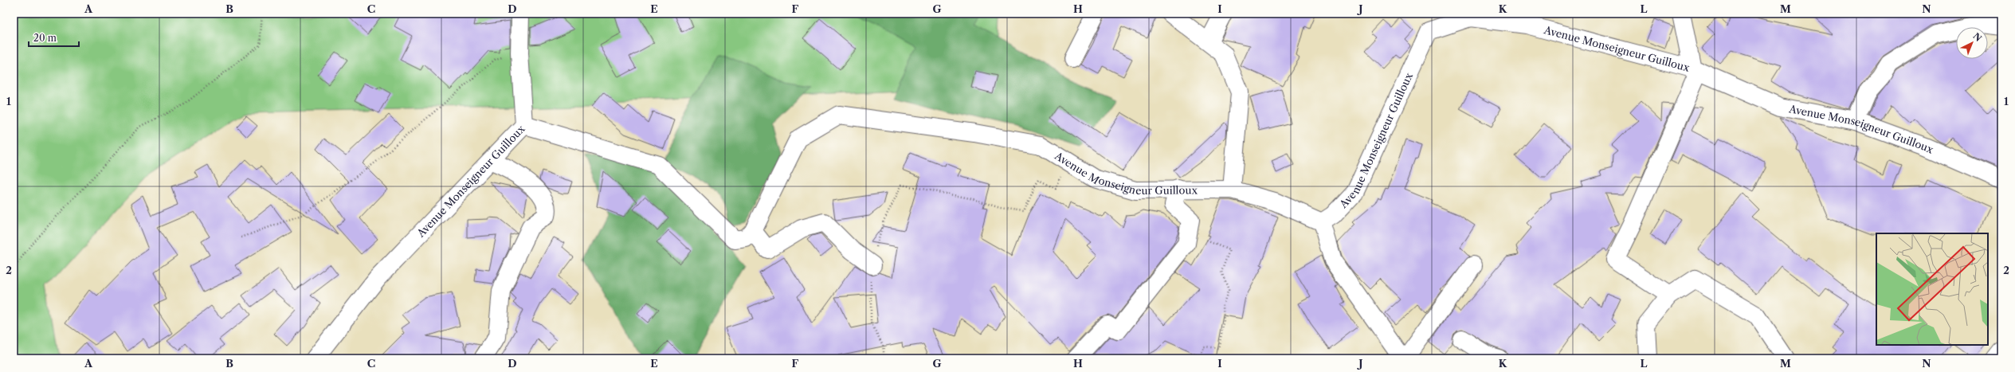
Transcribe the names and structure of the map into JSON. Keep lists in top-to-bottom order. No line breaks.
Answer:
{"streets":{"street":["Avenue Monseigneur Guilloux"]},"scale_bar":"20 m","north":"top right","grid":{"columns":["A","B","C","D","E","F","G","H","I","J","K","L","M","N"],"rows":["1","2"]}}
